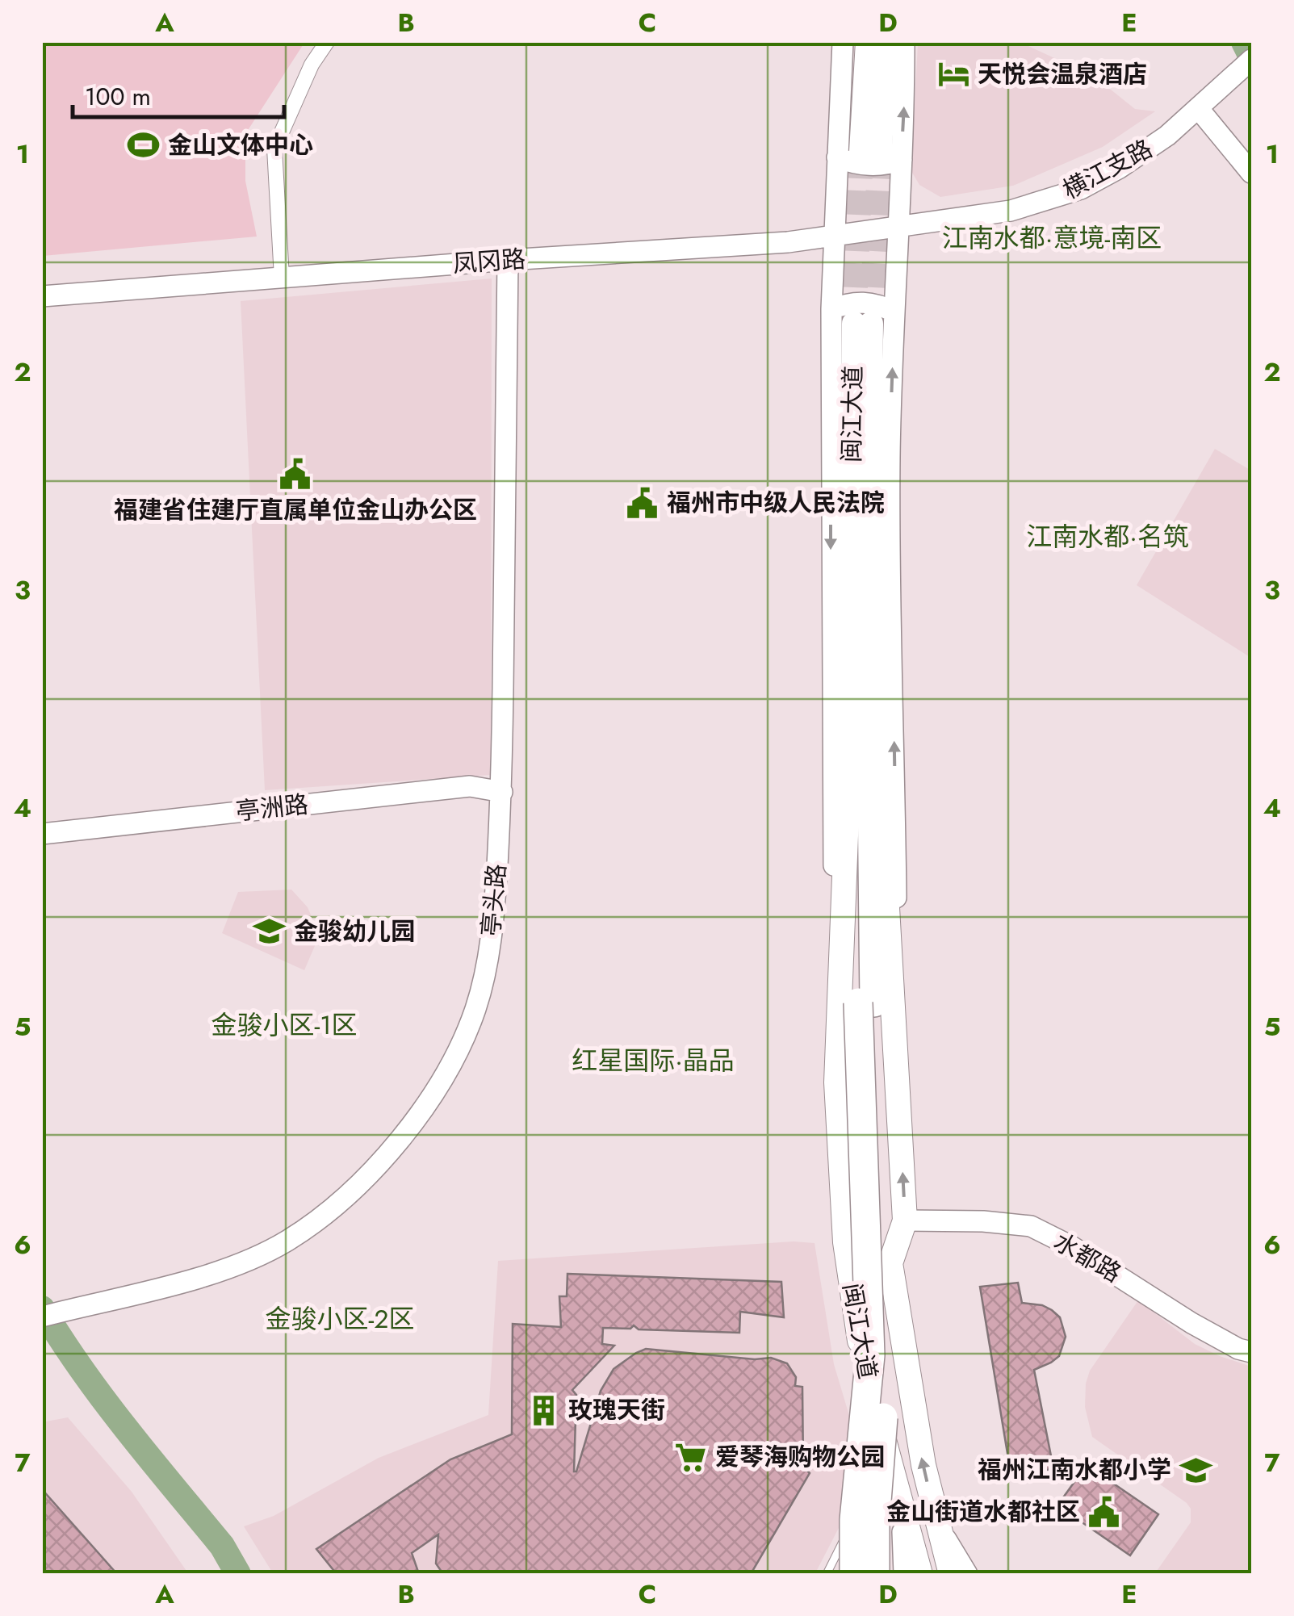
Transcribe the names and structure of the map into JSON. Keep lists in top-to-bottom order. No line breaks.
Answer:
{"streets":{"main road":["横江支路","凤冈路","闽江大道","亭洲路","亭头路","水都路"]},"crossings":[["横江支路","凤冈路"],["凤冈路","亭头路"],["闽江大道","水都路"],["亭洲路","亭头路"]],"districts":["江南水都·意境-南区","江南水都·名筑","金骏小区-1区","红星国际·晶品","金骏小区-2区"],"places":{"hotel":["天悦会温泉酒店"],"sports":["金山文体中心"],"public building":["福建省住建厅直属单位金山办公区","福州市中级人民法院","金山街道水都社区"],"school or university":["金骏幼儿园","福州江南水都小学"],"building":["玫瑰天街"],"supermarket":["爱琴海购物公园"]},"scale_bar":"100 m","grid":{"columns":["A","B","C","D","E"],"rows":["1","2","3","4","5","6","7"]}}
